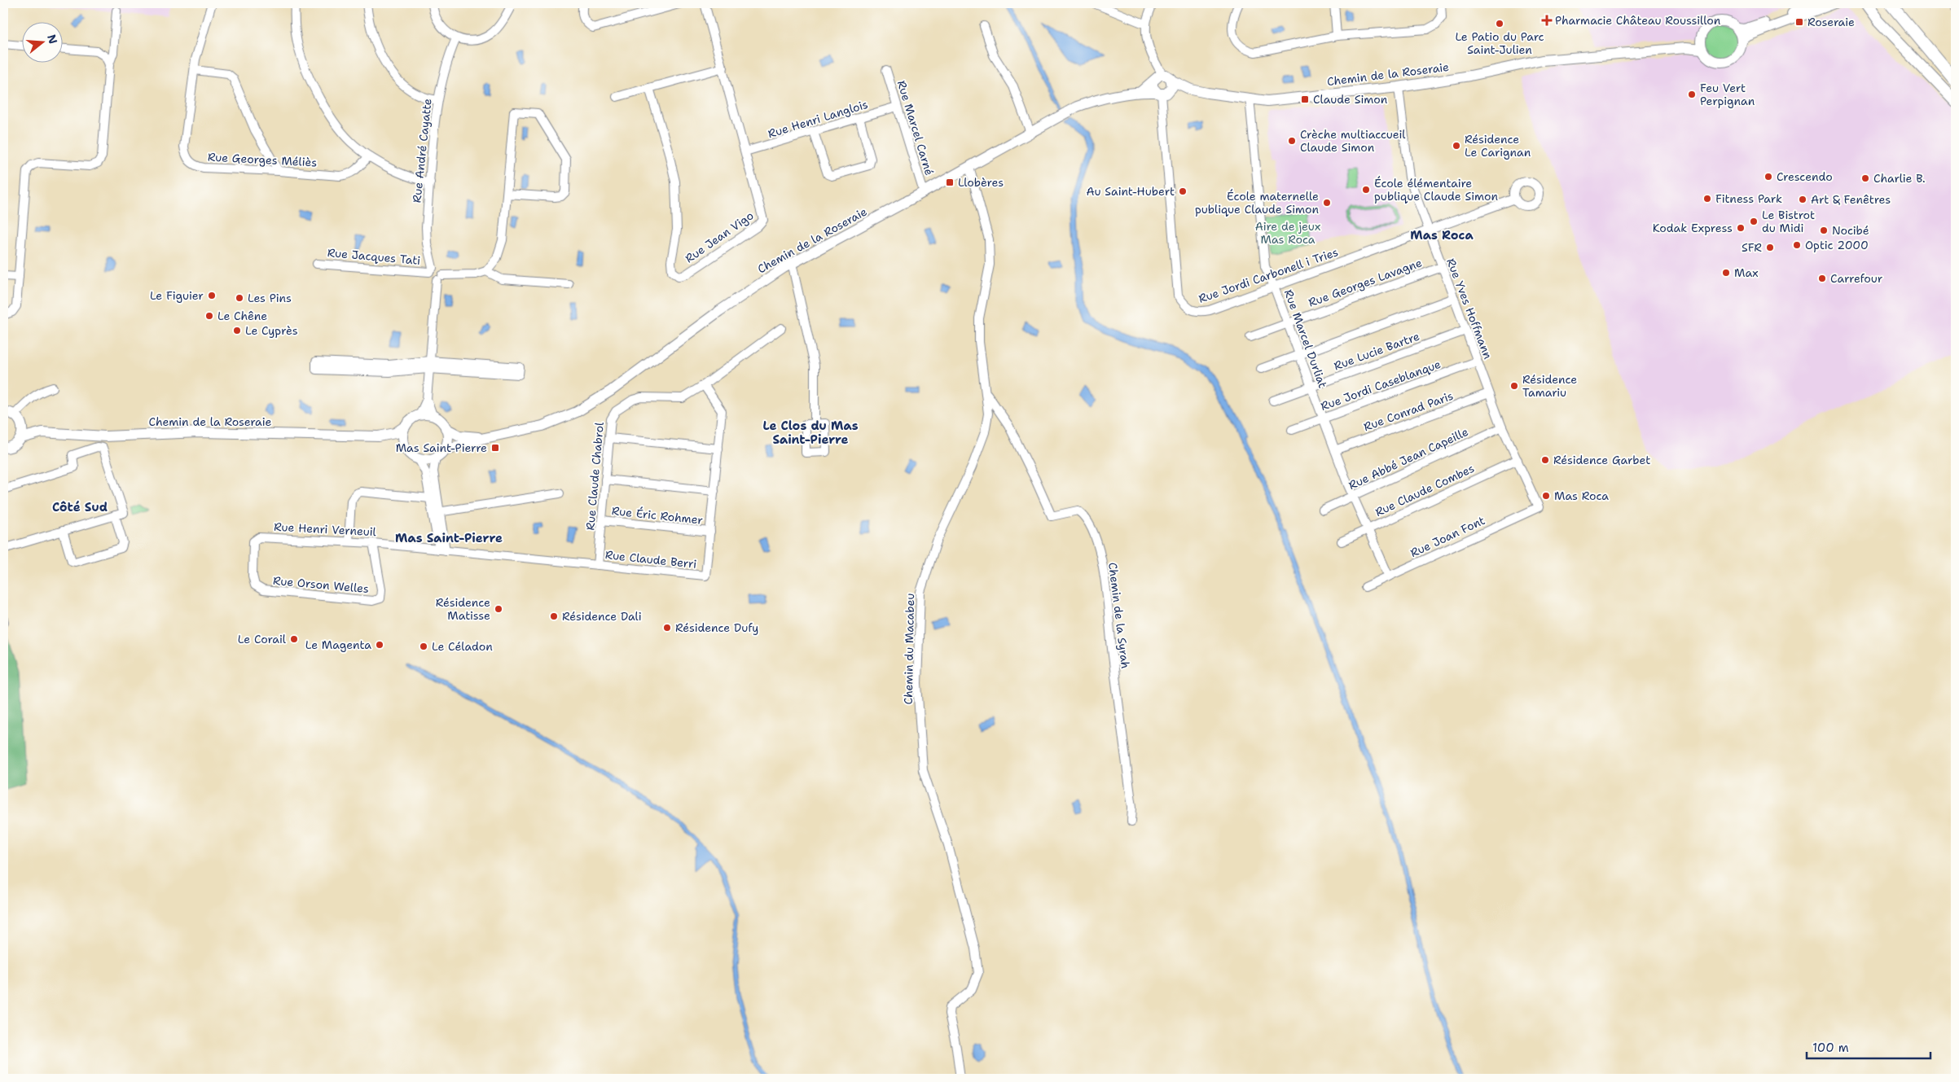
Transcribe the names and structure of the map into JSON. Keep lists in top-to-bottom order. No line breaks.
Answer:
{"streets":{"street":["Chemin de la Roseraie","Rue Henri Langlois","Rue Marcel Carné","Rue André Cayatte","Rue Georges Méliès","Rue Jean Vigo","Rue Jacques Tati","Rue Jordi Carbonell i Tries","Rue Georges Lavagne","Rue Yves Hoffmann","Rue Marcel Durliat","Rue Lucie Bartre","Rue Jordi Caseblanque","Rue Conrad Paris","Rue Abbé Jean Capeille","Rue Claude Chabrol","Rue Claude Combes","Rue Éric Rohmer","Rue Henri Verneuil","Rue Joan Font","Rue Claude Berri","Rue Orson Welles","Chemin de la Syrah","Chemin du Macabeu"]},"crossings":[["Chemin de la Roseraie","Rue Marcel Carné"],["Chemin de la Roseraie","Rue Jordi Carbonell i Tries"],["Chemin de la Roseraie","Rue Yves Hoffmann"],["Chemin de la Roseraie","Rue Marcel Durliat"],["Chemin de la Roseraie","Chemin du Macabeu"],["Rue Henri Langlois","Rue Marcel Carné"],["Rue Henri Langlois","Rue Jean Vigo"],["Rue André Cayatte","Rue Jacques Tati"],["Rue Jordi Carbonell i Tries","Rue Yves Hoffmann"],["Rue Jordi Carbonell i Tries","Rue Marcel Durliat"],["Rue Georges Lavagne","Rue Yves Hoffmann"],["Rue Georges Lavagne","Rue Marcel Durliat"],["Rue Yves Hoffmann","Rue Lucie Bartre"],["Rue Yves Hoffmann","Rue Jordi Caseblanque"],["Rue Yves Hoffmann","Rue Conrad Paris"],["Rue Yves Hoffmann","Rue Abbé Jean Capeille"],["Rue Yves Hoffmann","Rue Claude Combes"],["Rue Yves Hoffmann","Rue Joan Font"],["Rue Marcel Durliat","Rue Lucie Bartre"],["Rue Marcel Durliat","Rue Jordi Caseblanque"],["Rue Marcel Durliat","Rue Conrad Paris"],["Rue Marcel Durliat","Rue Abbé Jean Capeille"],["Rue Marcel Durliat","Rue Claude Combes"],["Rue Marcel Durliat","Rue Joan Font"],["Rue Claude Chabrol","Rue Éric Rohmer"],["Rue Claude Chabrol","Rue Claude Berri"],["Rue Éric Rohmer","Rue Claude Berri"],["Rue Henri Verneuil","Rue Claude Berri"],["Rue Henri Verneuil","Rue Orson Welles"],["Chemin de la Syrah","Chemin du Macabeu"]],"districts":["Mas Roca","Le Clos du Mas Saint-Pierre","Côté Sud","Mas Saint-Pierre"],"parks":["Aire de jeux Mas Roca"],"places":{"health":["Pharmacie Château Roussillon"],"transit":["Roseraie","Claude Simon","Llobères","Mas Saint-Pierre"],"other":["Le Patio du Parc Saint-Julien","Feu Vert Perpignan","Crèche multiaccueil Claude Simon","Résidence Le Carignan","Crescendo","Charlie B.","École élémentaire publique Claude Simon","Au Saint-Hubert","Fitness Park","Art & Fenêtres","École maternelle publique Claude Simon","Le Bistrot du Midi","Kodak Express","Nocibé","Optic 2000","SFR","Max","Carrefour","Le Figuier","Les Pins","Le Chêne","Le Cyprès","Résidence Tamariu","Résidence Garbet","Mas Roca","Résidence Matisse","Résidence Dali","Résidence Dufy","Le Corail","Le Magenta","Le Céladon"]},"scale_bar":"100 m","north":"right"}
